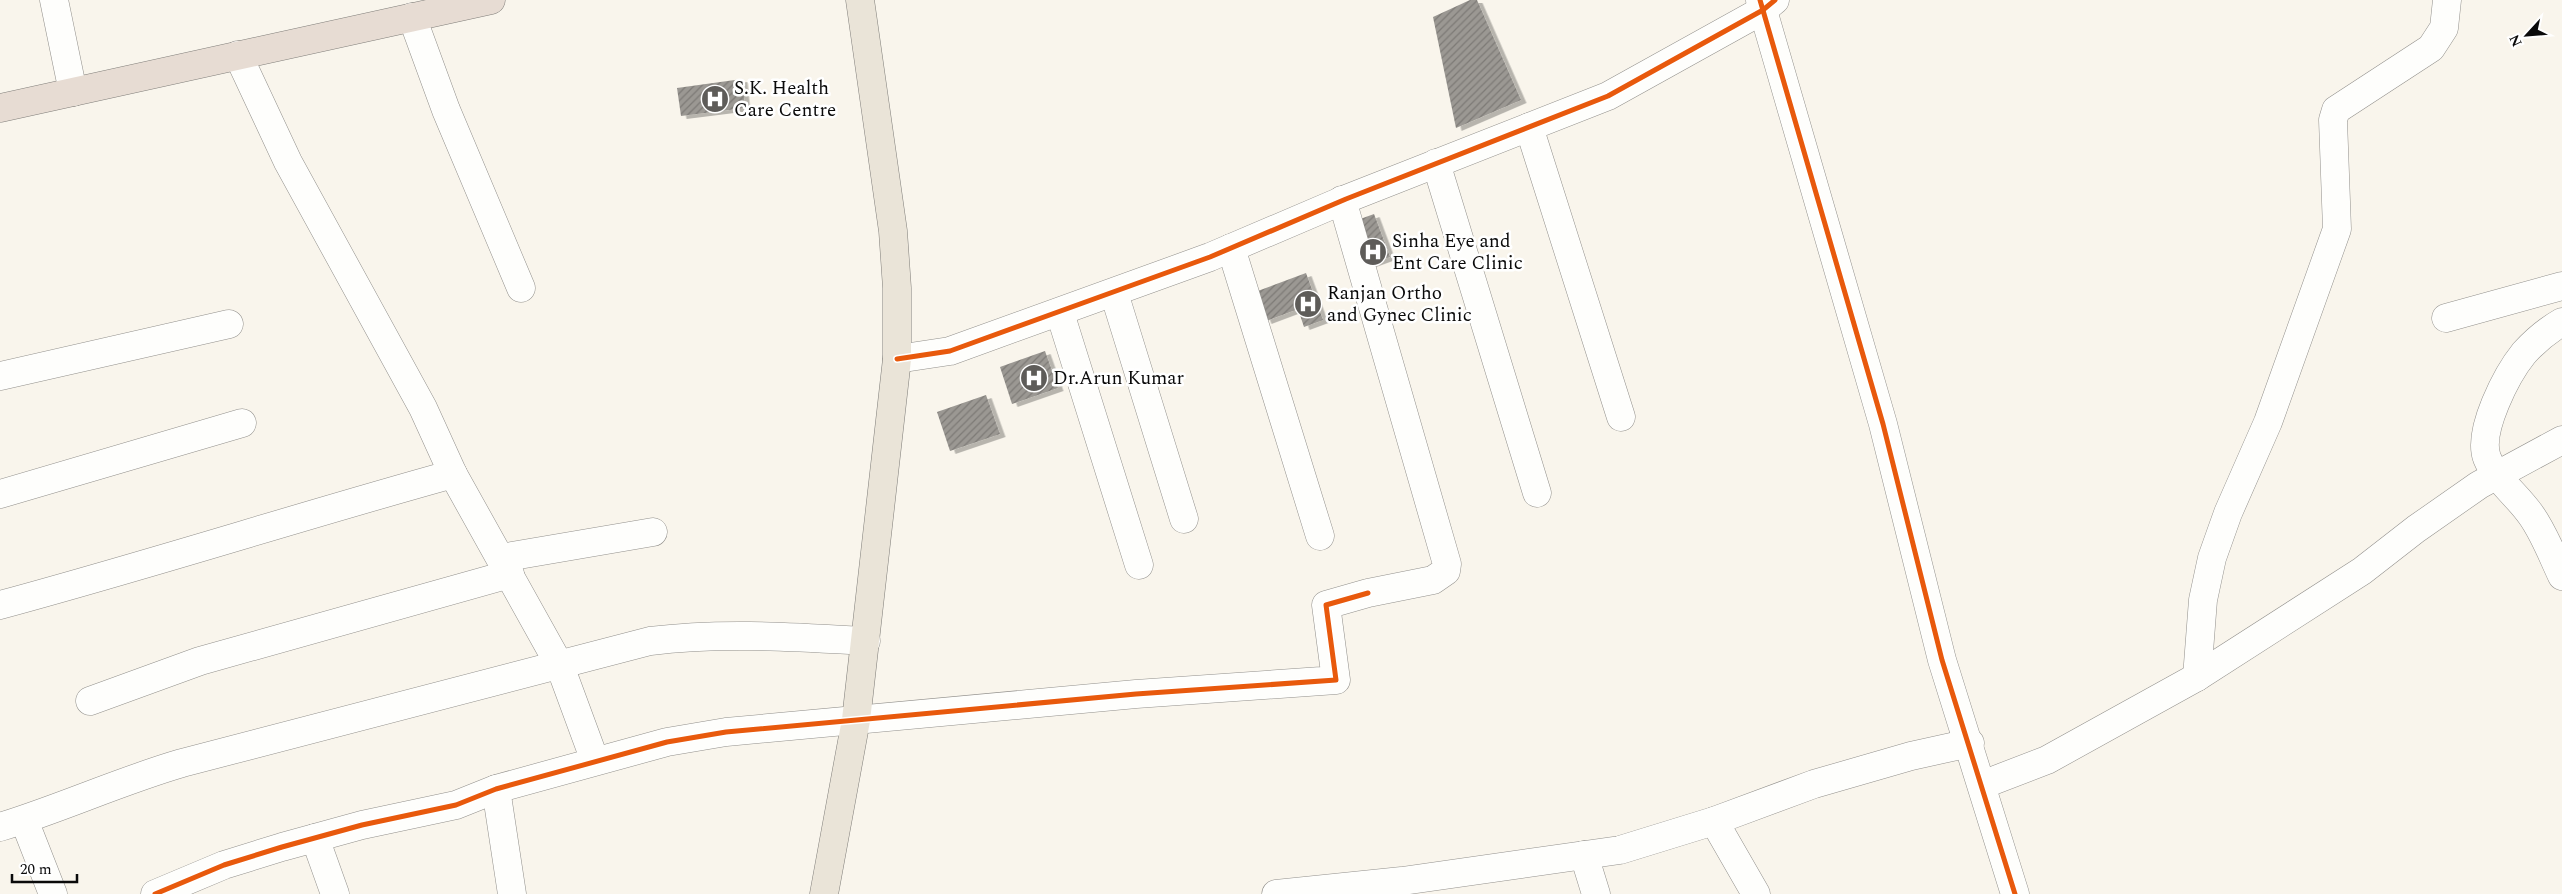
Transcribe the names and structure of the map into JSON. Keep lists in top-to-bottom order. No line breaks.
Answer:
{"places":{"hospital":["S.K. Health Care Centre","Sinha Eye and Ent Care Clinic","Ranjan Ortho and Gynec Clinic","Dr.Arun Kumar"]},"scale_bar":"20 m","north":"bottom left"}
